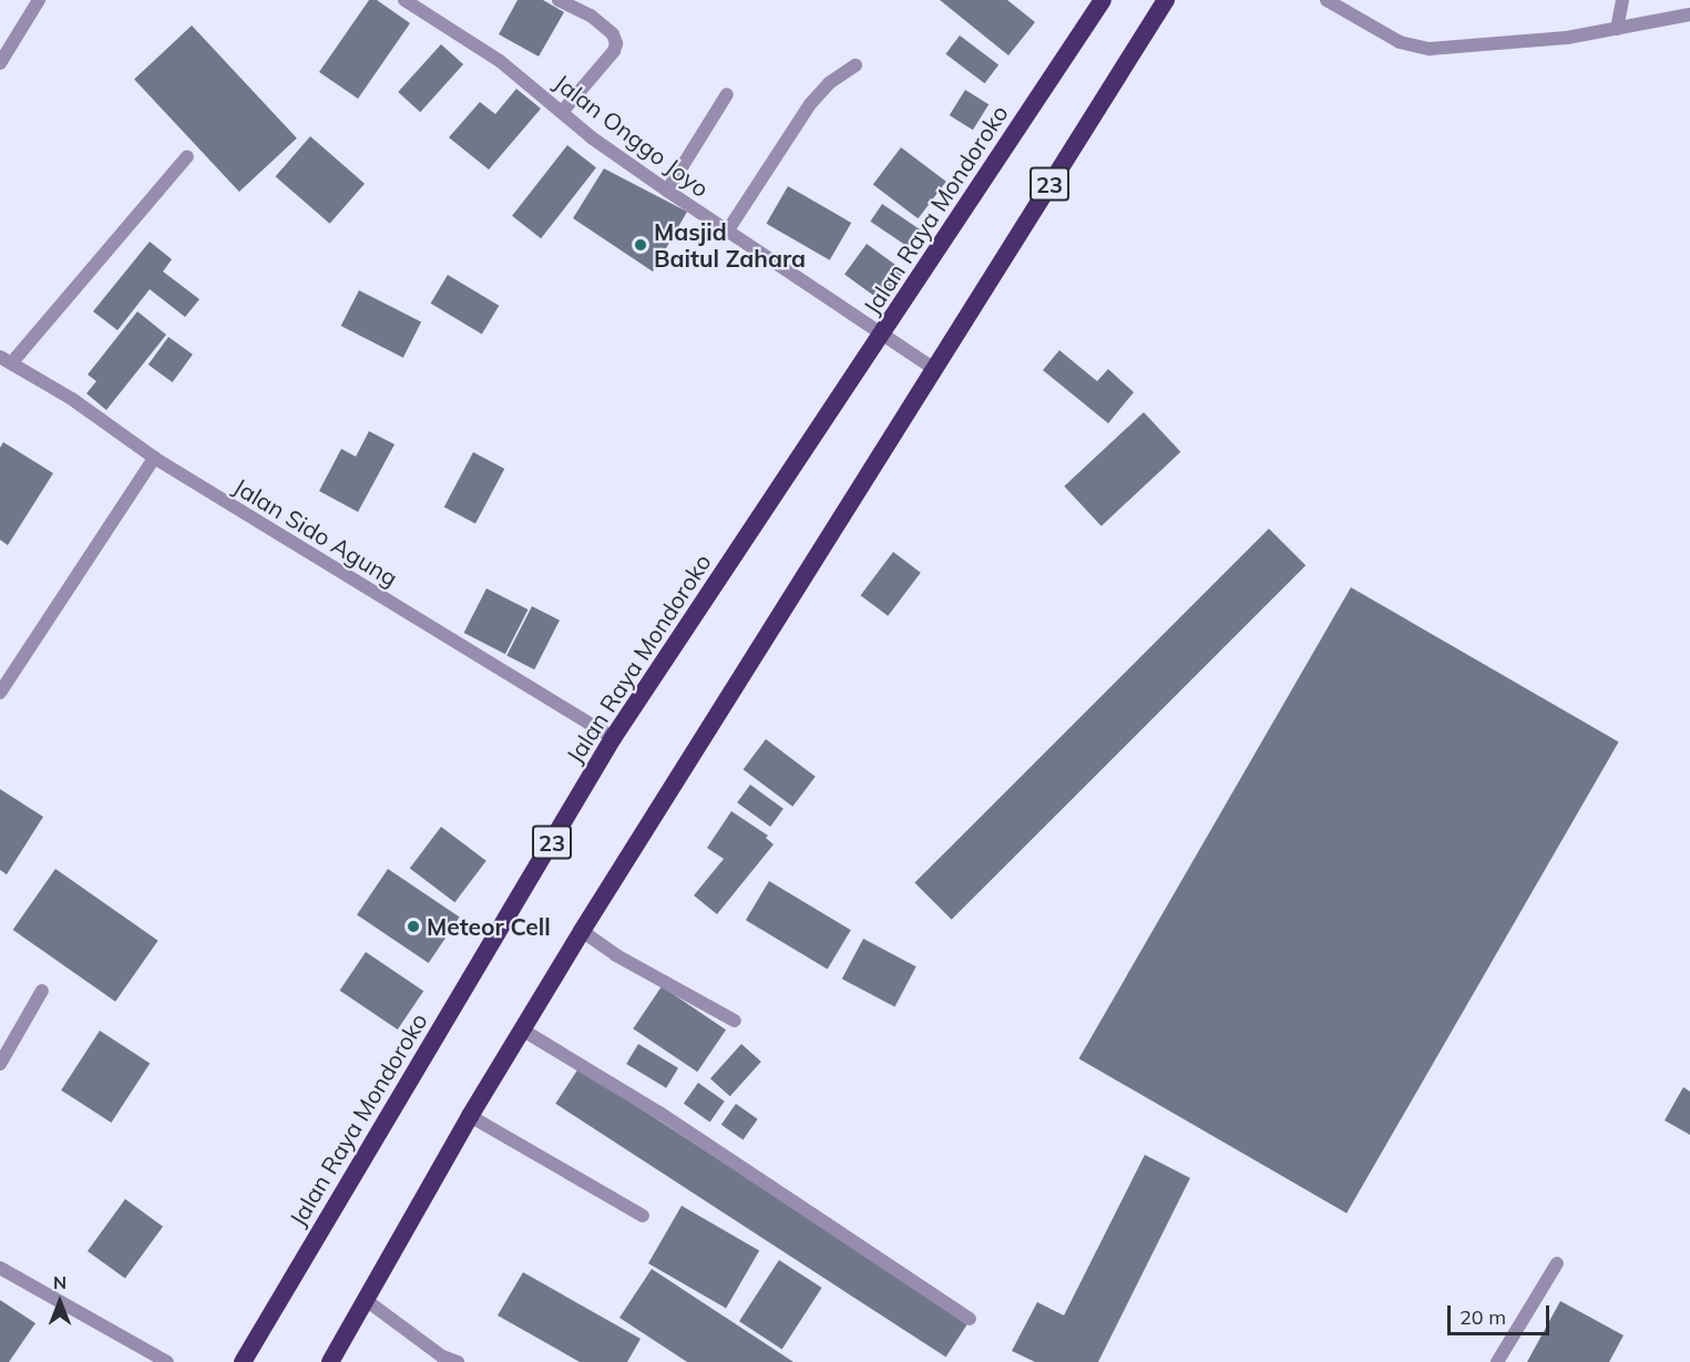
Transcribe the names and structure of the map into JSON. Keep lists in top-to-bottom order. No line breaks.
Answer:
{"streets":{"highway":["23","Jalan Raya Mondoroko"],"street":["Jalan Onggo Joyo","Jalan Sido Agung"]},"crossings":[["Jalan Onggo Joyo","23"],["Jalan Onggo Joyo","Jalan Raya Mondoroko"],["Jalan Raya Mondoroko","Jalan Sido Agung"]],"places":["Masjid Baitul Zahara","Meteor Cell"],"scale_bar":"20 m","north":"top"}
